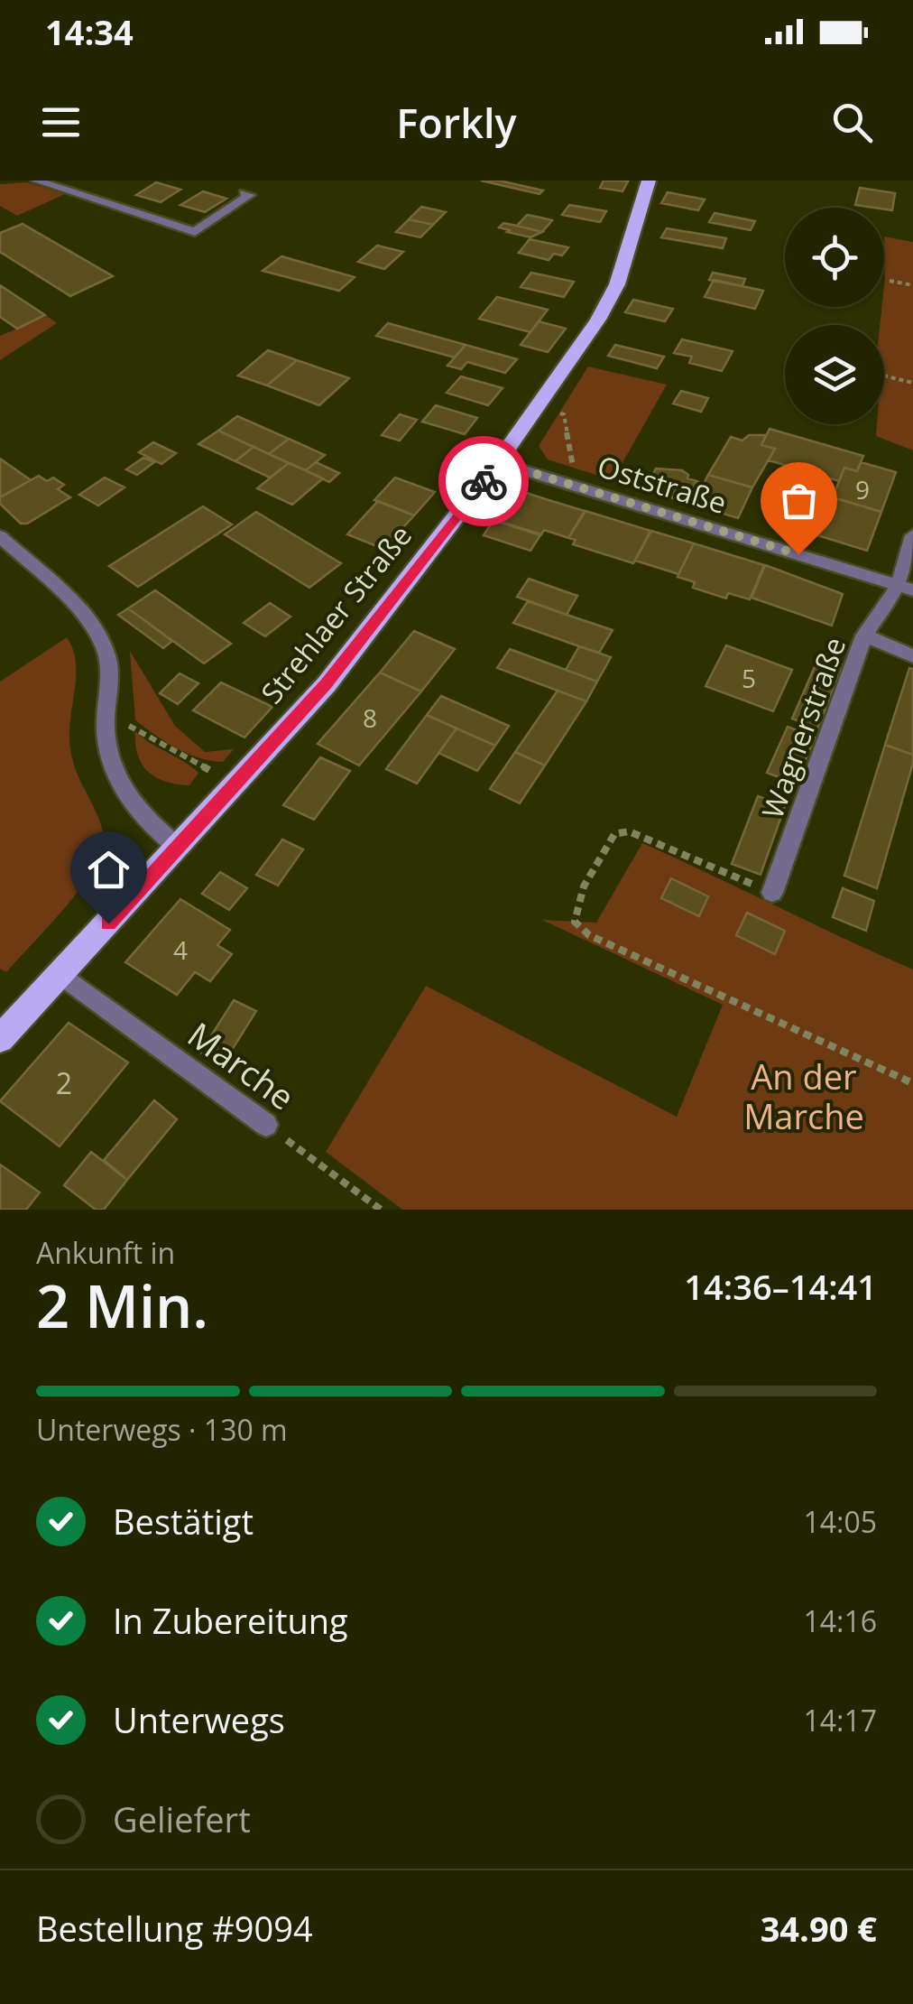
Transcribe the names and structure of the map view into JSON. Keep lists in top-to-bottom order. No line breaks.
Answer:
{"streets":{"main road":["Strehlaer Straße"],"street":["Oststraße","Wagnerstraße","Marche"]},"crossings":[["Oststraße","Strehlaer Straße"],["Oststraße","Wagnerstraße"],["Strehlaer Straße","Marche"]],"parks":["An der Marche"],"house_numbers":["9","5","8","4","2"],"page":{"status":"14:34","header":"Forkly","heading":["2 Min.","Ankunft in","14:36–14:41"],"panel":["Bestellung #9094","34.90 €"],"bar":"Unterwegs · 130 m","list":[["Bestätigt","14:05"],["In Zubereitung","14:16"],["Unterwegs","14:17"],"Geliefert"]}}
